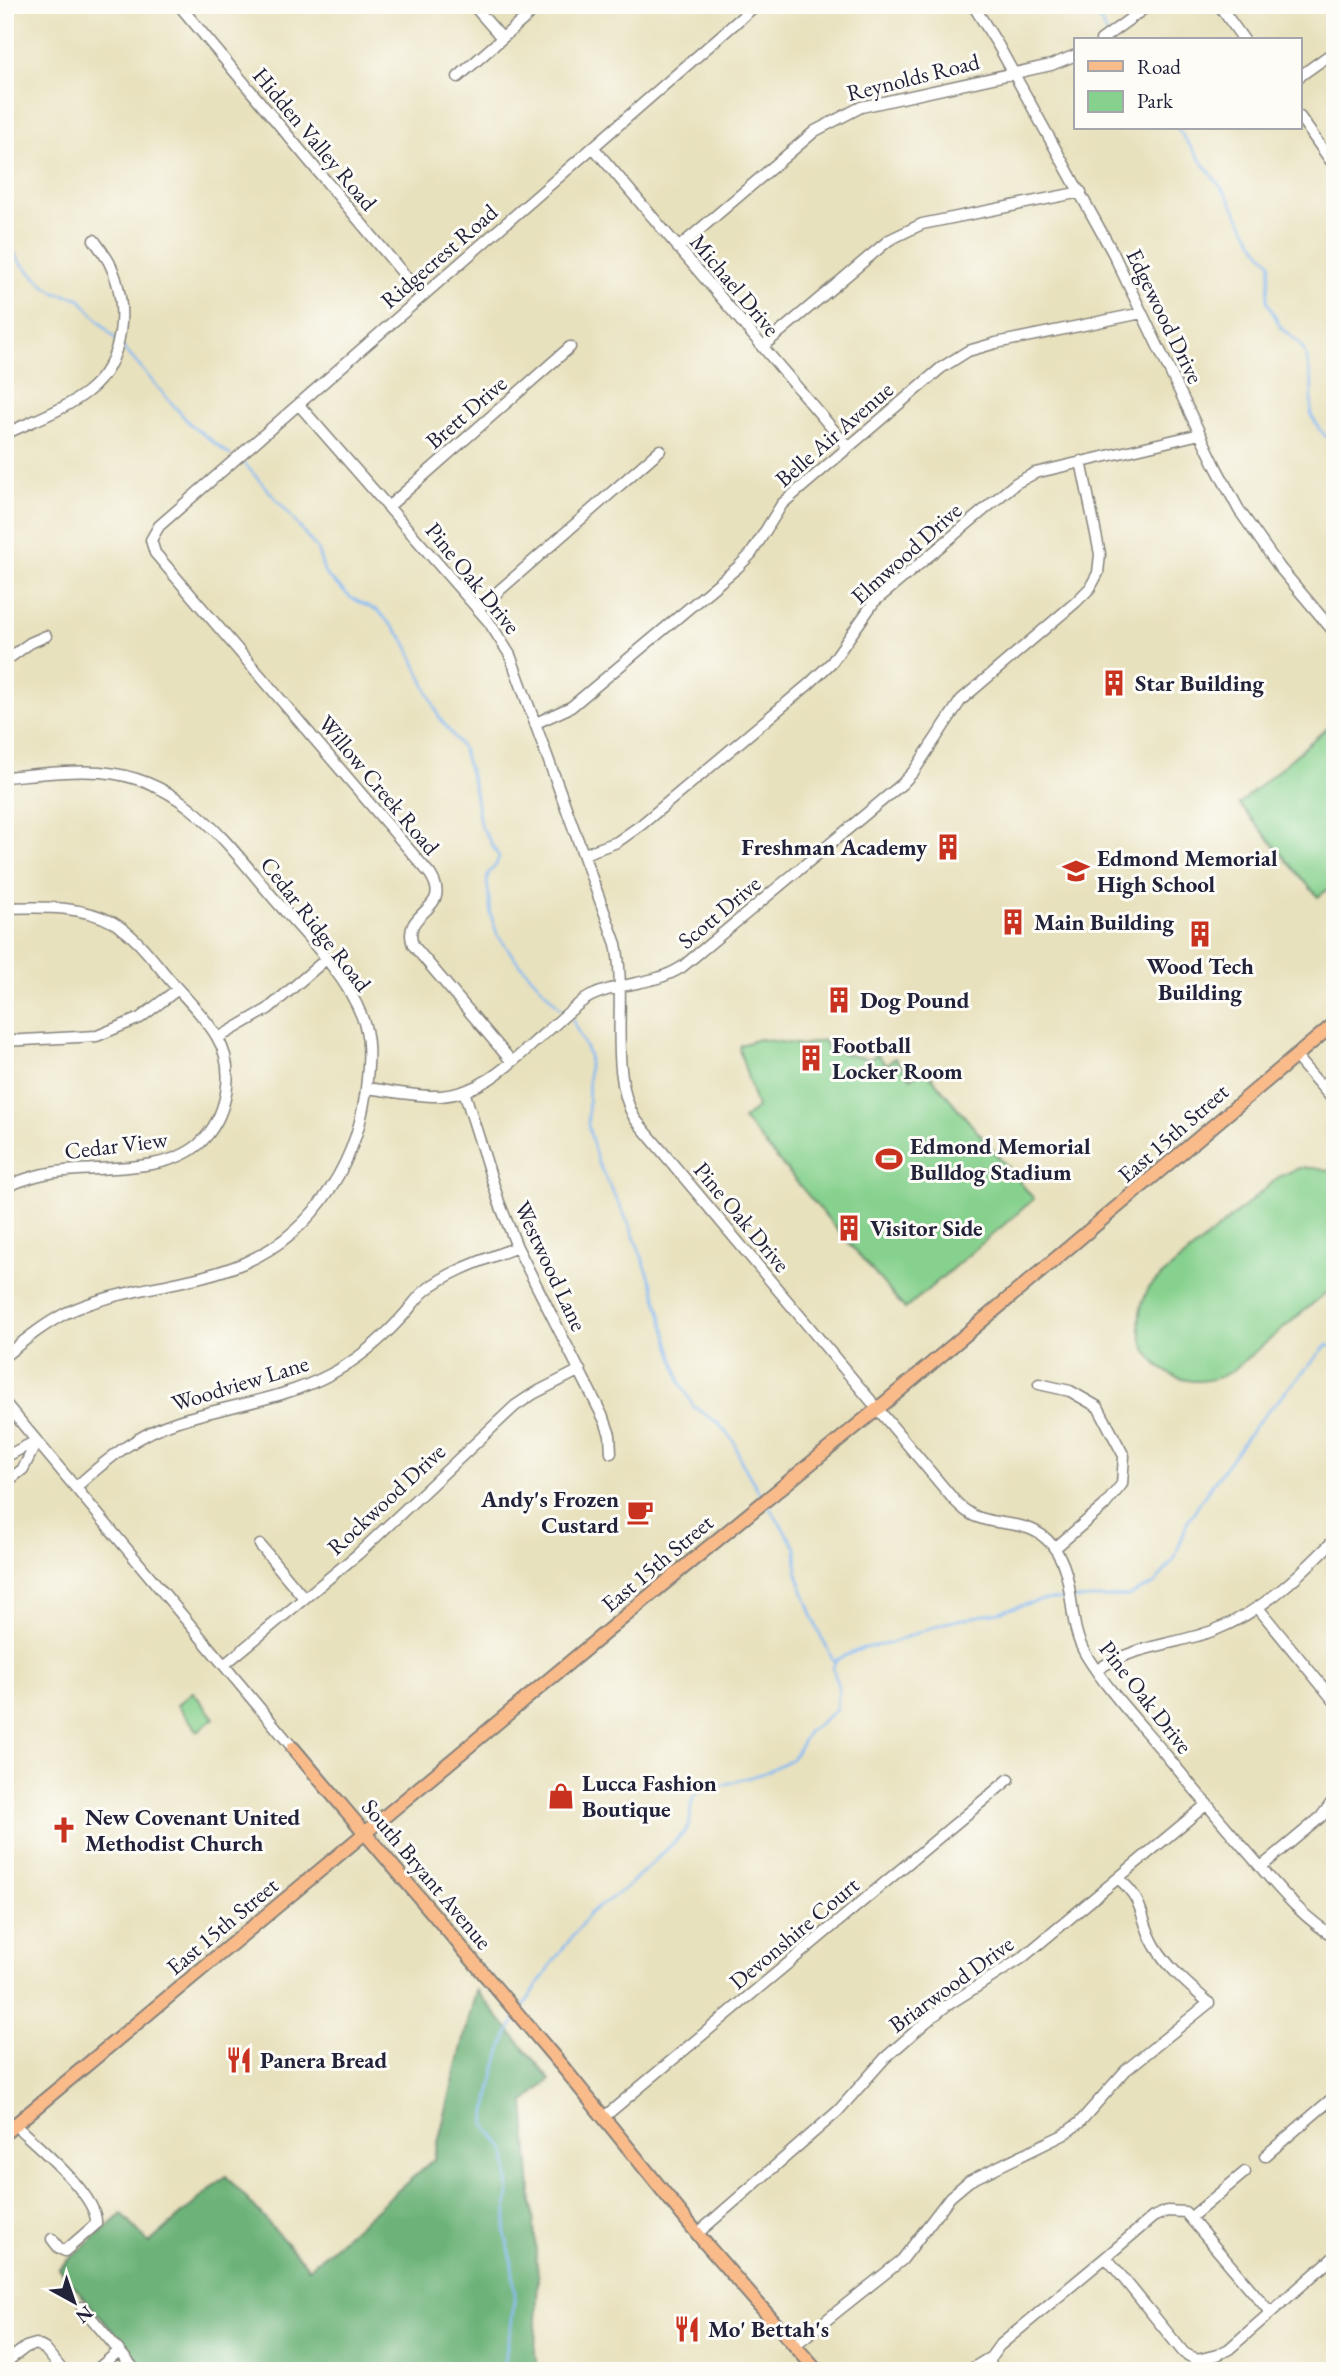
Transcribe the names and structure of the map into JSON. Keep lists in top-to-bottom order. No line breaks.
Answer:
{"streets":{"main road":["East 15th Street","South Bryant Avenue"],"street":["Reynolds Road","Hidden Valley Road","Ridgecrest Road","Michael Drive","Edgewood Drive","Brett Drive","Belle Air Avenue","Elmwood Drive","Pine Oak Drive","Willow Creek Road","Scott Drive","Cedar Ridge Road","Cedar View","Westwood Lane","Woodview Lane","Rockwood Drive","Devonshire Court","Briarwood Drive"]},"crossings":[["Reynolds Road","Michael Drive"],["Reynolds Road","Edgewood Drive"],["Hidden Valley Road","Ridgecrest Road"],["Ridgecrest Road","Michael Drive"],["Ridgecrest Road","Pine Oak Drive"],["Ridgecrest Road","Willow Creek Road"],["Michael Drive","Belle Air Avenue"],["Edgewood Drive","Belle Air Avenue"],["Edgewood Drive","Elmwood Drive"],["Brett Drive","Pine Oak Drive"],["Belle Air Avenue","Pine Oak Drive"],["Elmwood Drive","Pine Oak Drive"],["Elmwood Drive","Scott Drive"],["Pine Oak Drive","Scott Drive"],["Pine Oak Drive","East 15th Street"],["Pine Oak Drive","Briarwood Drive"],["Willow Creek Road","Scott Drive"],["Scott Drive","Cedar Ridge Road"],["Scott Drive","Westwood Lane"],["East 15th Street","South Bryant Avenue"],["Westwood Lane","Woodview Lane"],["Westwood Lane","Rockwood Drive"],["Woodview Lane","South Bryant Avenue"],["Rockwood Drive","South Bryant Avenue"],["South Bryant Avenue","Devonshire Court"],["South Bryant Avenue","Briarwood Drive"]],"places":{"building":["Star Building","Freshman Academy","Main Building","Wood Tech Building","Dog Pound","Football Locker Room","Visitor Side"],"school or university":["Edmond Memorial High School"],"sports":["Edmond Memorial Bulldog Stadium"],"cafe":["Andy's Frozen Custard"],"shop":["Lucca Fashion Boutique"],"church":["New Covenant United Methodist Church"],"restaurant":["Panera Bread","Mo' Bettah's"]},"legend":["Road","Park"],"north":"bottom right"}
